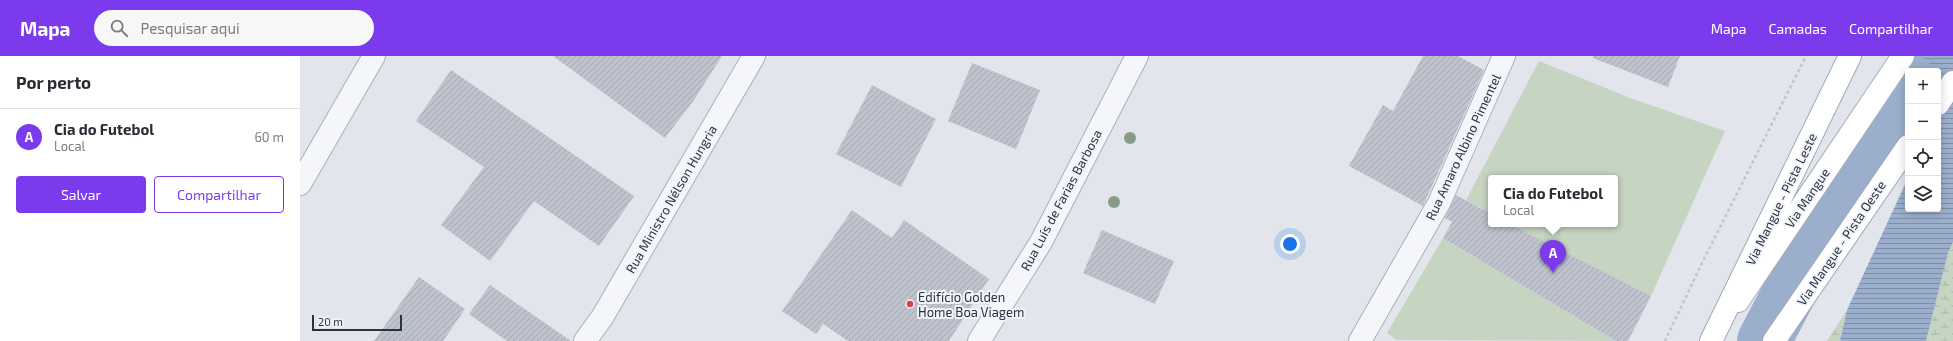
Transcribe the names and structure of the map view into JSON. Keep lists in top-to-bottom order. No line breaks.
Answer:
{"streets":{"main road":["Via Mangue","Via Mangue - Pista Leste","Via Mangue - Pista Oeste"],"street":["Rua Amaro Albino Pimentel","Rua Ministro Nélson Hungria","Rua Luís de Farias Barbosa"]},"crossings":[["Via Mangue","Via Mangue - Pista Leste"]],"places":["Edifício Golden Home Boa Viagem"],"scale_bar":"20 m","page":{"header":"Mapa","search":"Pesquisar aqui","nav":["Mapa","Camadas","Compartilhar"],"heading":"Por perto","map_buttons":["+","−"],"list":[{"mark":"A","name":"Cia do Futebol","note":"Local","value":"60 m"}],"buttons":["Salvar","Compartilhar"],"popup":["Cia do Futebol","Local"],"pins":"A","scale":"20 m"}}
